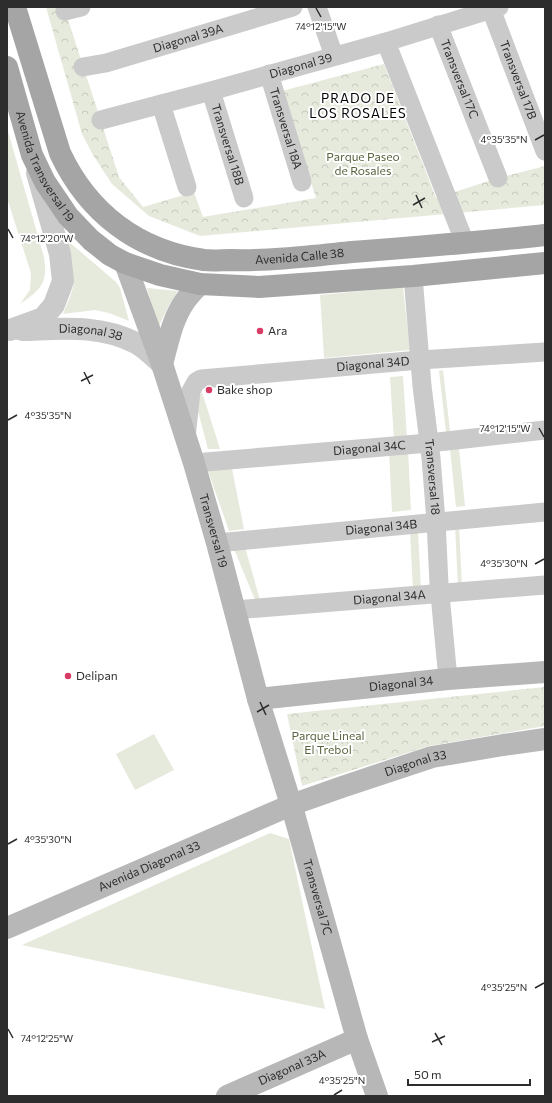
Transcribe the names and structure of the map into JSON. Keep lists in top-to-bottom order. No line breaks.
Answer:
{"streets":{"main road":["Avenida Transversal 19","Avenida Calle 38","Transversal 19","Diagonal 34","Diagonal 33","Avenida Diagonal 33","Transversal 7C","Diagonal 33A"],"street":["Diagonal 39A","Diagonal 39","Transversal 17C","Transversal 17B","Transversal 18A","Transversal 18B","Diagonal 38","Diagonal 34D","Diagonal 34C","Transversal 18","Diagonal 34B","Diagonal 34A"]},"crossings":[["Diagonal 39","Transversal 17C"],["Diagonal 39","Transversal 17B"],["Diagonal 39","Transversal 18A"],["Diagonal 39","Transversal 18B"],["Avenida Transversal 19","Avenida Calle 38"],["Avenida Transversal 19","Diagonal 38"],["Avenida Transversal 19","Transversal 19"],["Diagonal 38","Transversal 19"],["Diagonal 34D","Transversal 18"],["Diagonal 34D","Transversal 19"],["Diagonal 34C","Transversal 18"],["Diagonal 34C","Transversal 19"],["Transversal 18","Diagonal 34B"],["Transversal 18","Diagonal 34A"],["Transversal 18","Diagonal 34"],["Diagonal 34B","Transversal 19"],["Transversal 19","Diagonal 34A"],["Transversal 19","Diagonal 34"],["Transversal 19","Transversal 7C"],["Diagonal 34","Transversal 7C"],["Diagonal 33","Avenida Diagonal 33"],["Diagonal 33","Transversal 7C"],["Avenida Diagonal 33","Transversal 7C"],["Transversal 7C","Diagonal 33A"]],"districts":["PRADO DE LOS ROSALES"],"parks":["Parque Paseo de Rosales","Parque Lineal El Trebol"],"places":["Ara","Bake shop","Delipan"],"scale_bar":"50 m","coordinates":["74°12'15\"W","4°35'35\"N","74°12'20\"W","4°35'30\"N","4°35'25\"N","74°12'25\"W"]}
